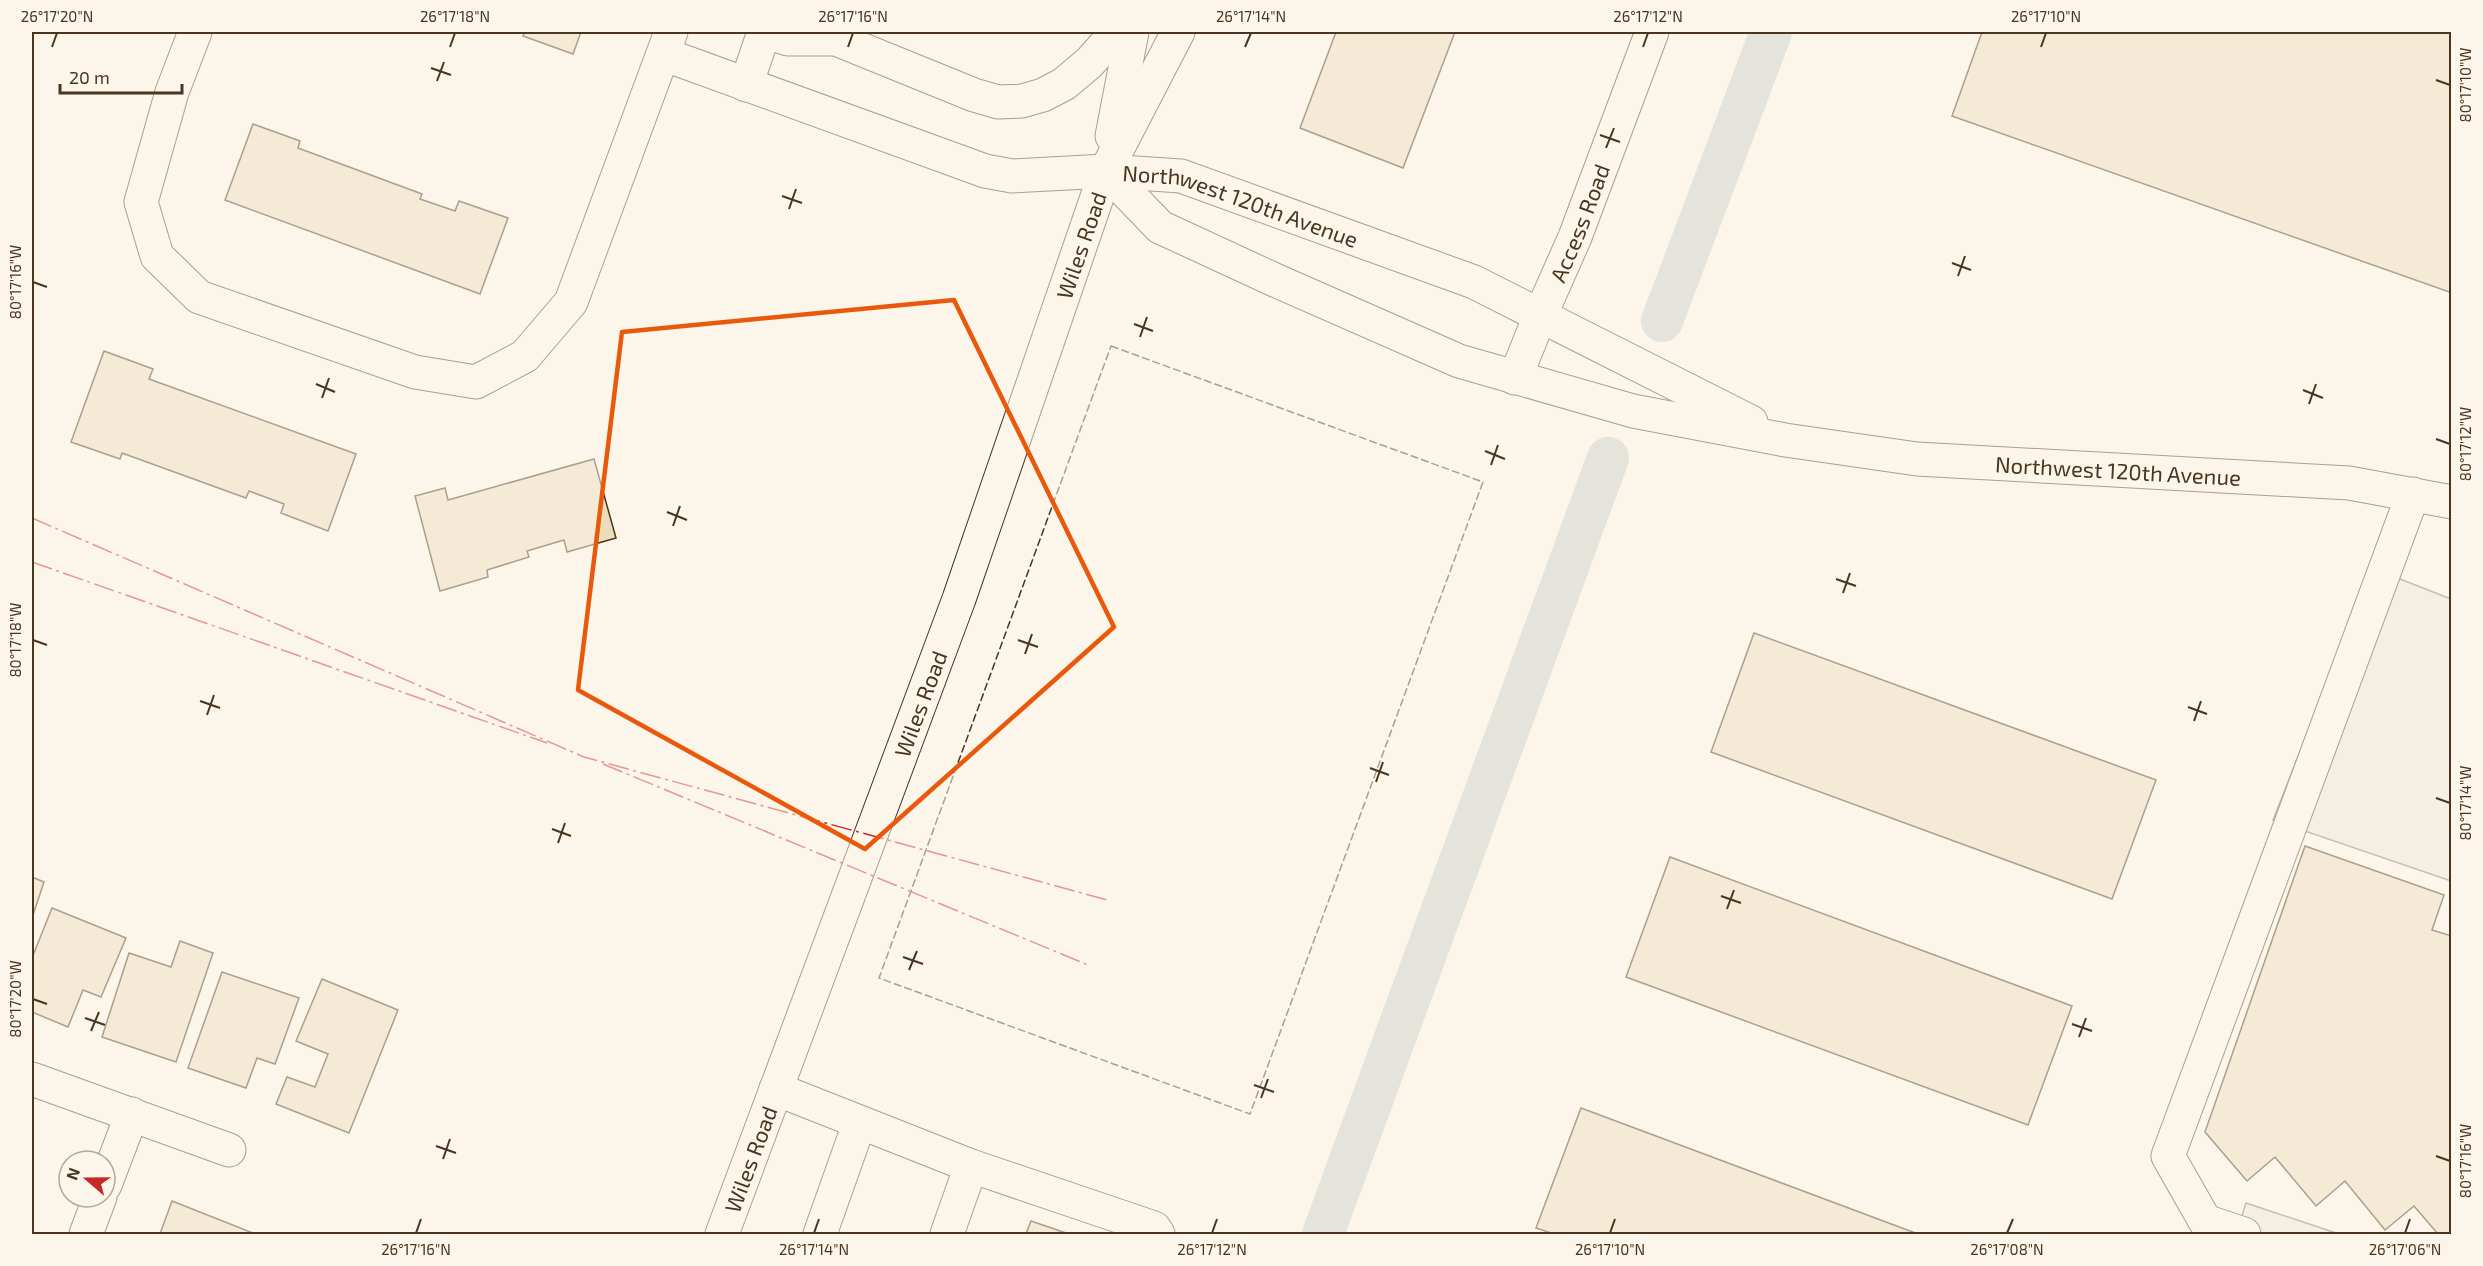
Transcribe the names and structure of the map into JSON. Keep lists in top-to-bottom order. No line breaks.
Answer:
{"streets":{"street":["Northwest 120th Avenue","Access Road","Wiles Road"]},"crossings":[["Northwest 120th Avenue","Access Road"],["Northwest 120th Avenue","Wiles Road"]],"scale_bar":"20 m","north":"left","coordinates":["26°17'20\"N","26°17'18\"N","26°17'16\"N","26°17'14\"N","26°17'12\"N","26°17'10\"N","80°17'10\"W","80°17'16\"W","80°17'12\"W","80°17'18\"W","80°17'14\"W","80°17'20\"W","26°17'08\"N","26°17'06\"N"]}
